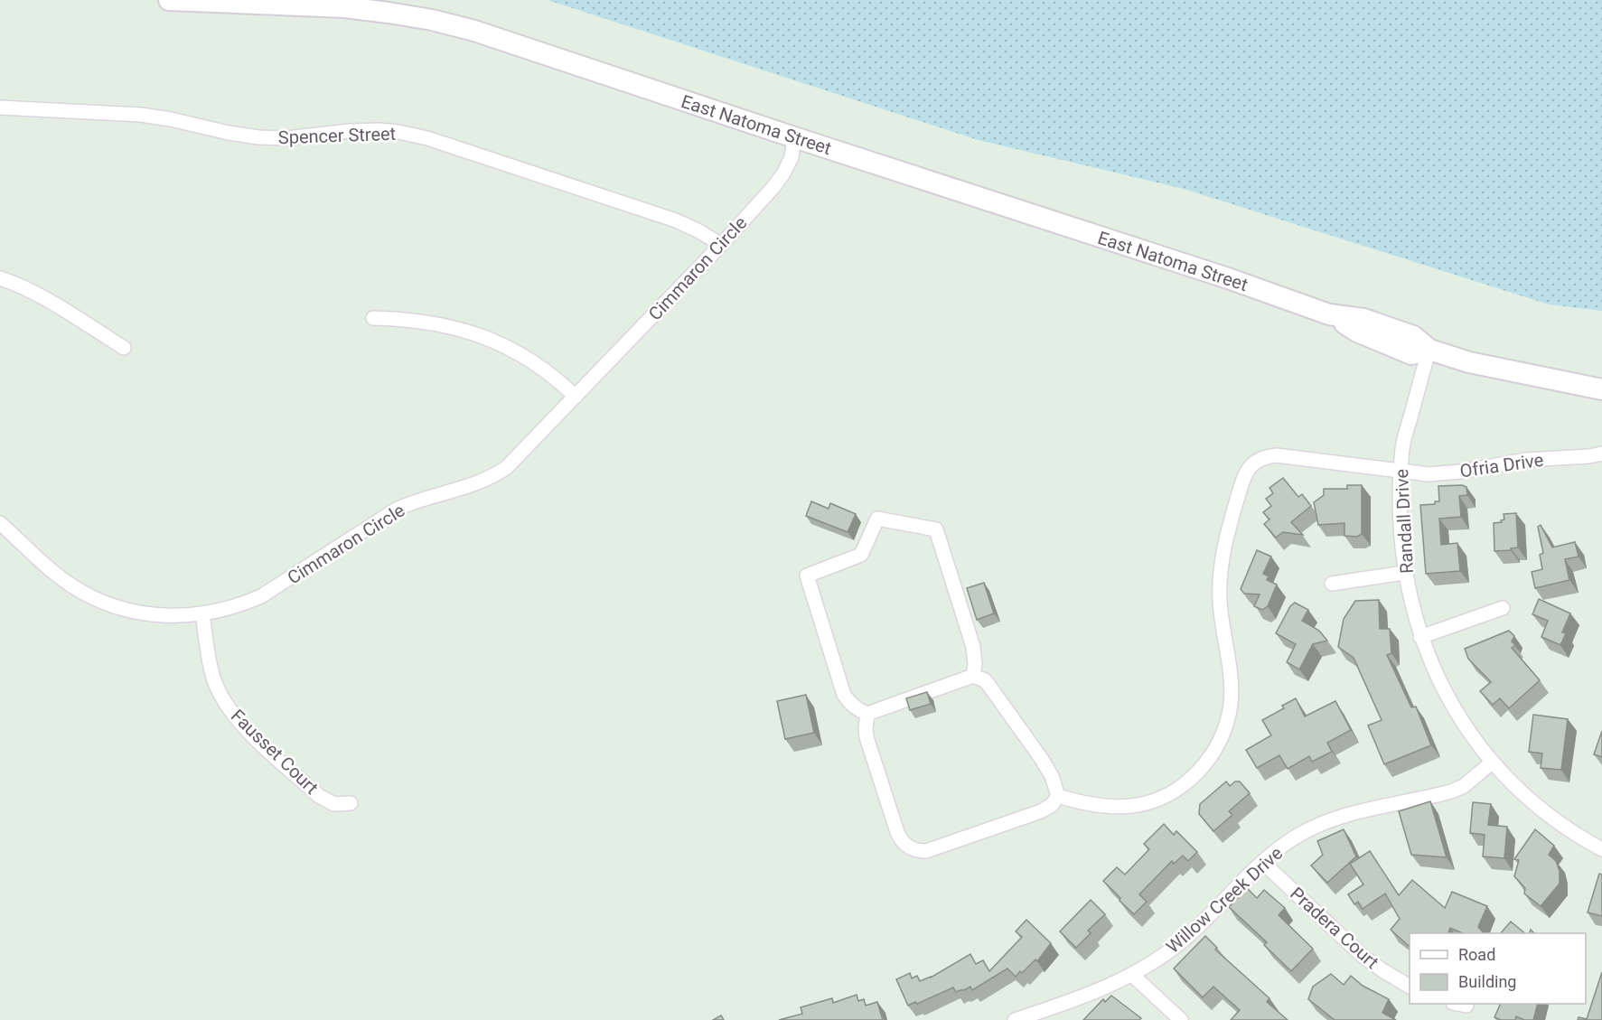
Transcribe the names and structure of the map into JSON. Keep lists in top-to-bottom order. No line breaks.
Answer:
{"streets":{"main road":["East Natoma Street"],"street":["Spencer Street","Cimmaron Circle","Ofria Drive","Randall Drive","Fausset Court","Willow Creek Drive","Pradera Court"]},"crossings":[["East Natoma Street","Cimmaron Circle"],["East Natoma Street","Randall Drive"],["Spencer Street","Cimmaron Circle"],["Cimmaron Circle","Fausset Court"],["Ofria Drive","Randall Drive"],["Randall Drive","Willow Creek Drive"],["Willow Creek Drive","Pradera Court"]],"legend":["Road","Building"]}
